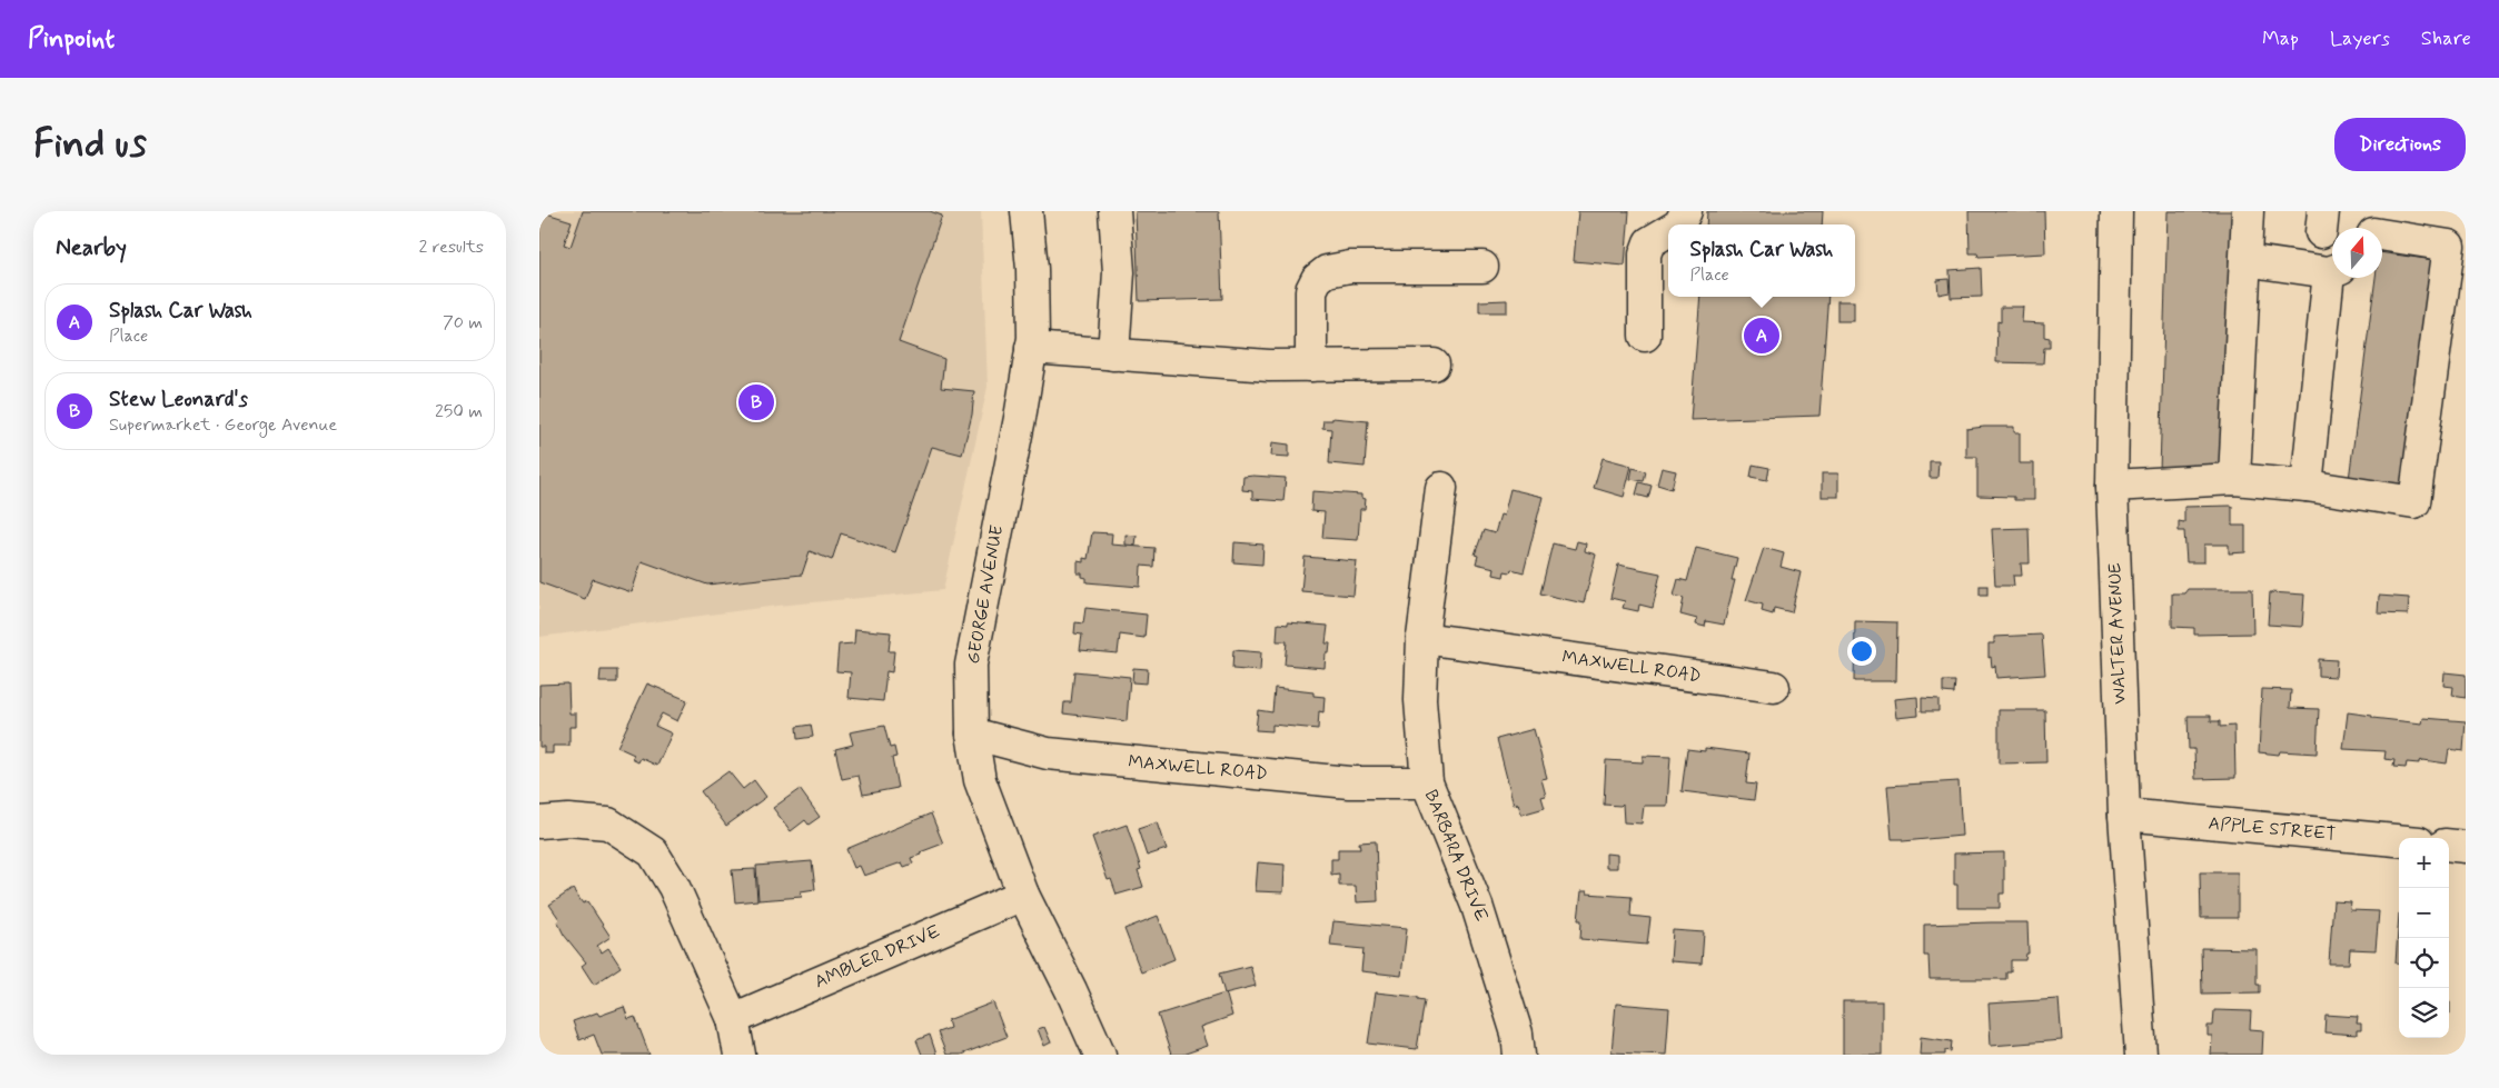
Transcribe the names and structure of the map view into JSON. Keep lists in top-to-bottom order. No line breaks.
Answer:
{"streets":{"street":["GEORGE AVENUE","WALTER AVENUE","MAXWELL ROAD","APPLE STREET","BARBARA DRIVE","AMBLER DRIVE"]},"crossings":[["GEORGE AVENUE","MAXWELL ROAD"],["GEORGE AVENUE","AMBLER DRIVE"],["WALTER AVENUE","APPLE STREET"],["MAXWELL ROAD","BARBARA DRIVE"]],"north":"top","page":{"header":"Pinpoint","nav":["Map","Layers","Share"],"buttons":"Directions","title":"Find us","heading":["Nearby","2 results"],"popup":["Splash Car Wash","Place"],"list":[{"mark":"A","name":"Splash Car Wash","note":"Place","value":"70 m"},{"mark":"B","name":"Stew Leonard's","note":"Supermarket · George Avenue","value":"250 m"}],"pins":["A","B"],"map_buttons":["+","−"]}}
